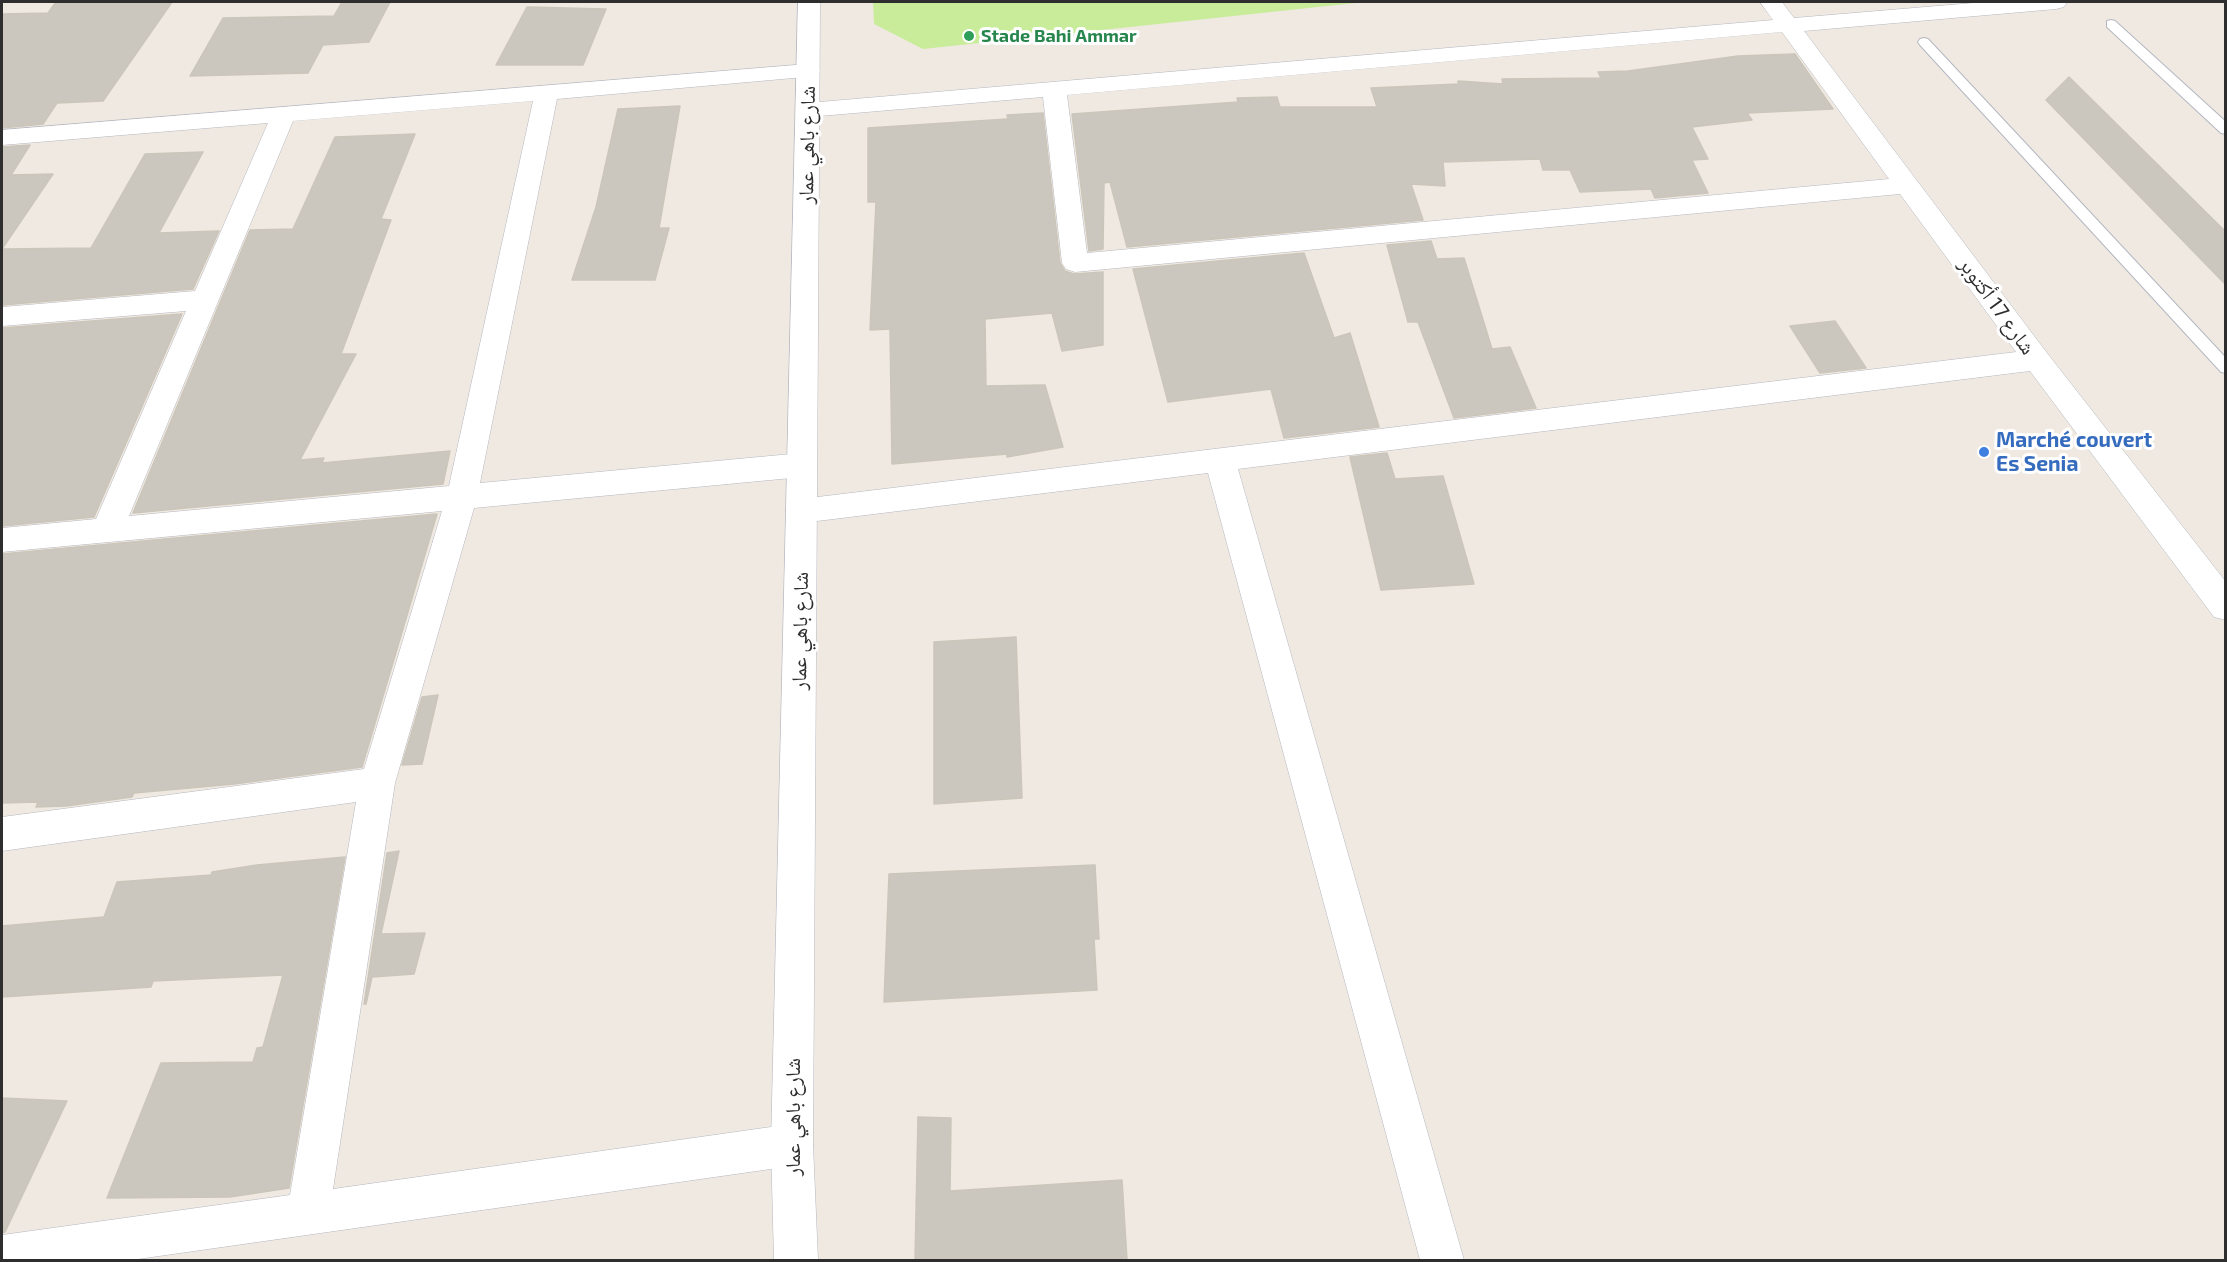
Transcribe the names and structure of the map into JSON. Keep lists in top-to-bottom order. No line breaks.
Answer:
{"streets":{"street":["شارع باهي عمار","شارع 17 أكتوبر"]},"places":["Stade Bahi Ammar","Marché couvert Es Senia"]}
